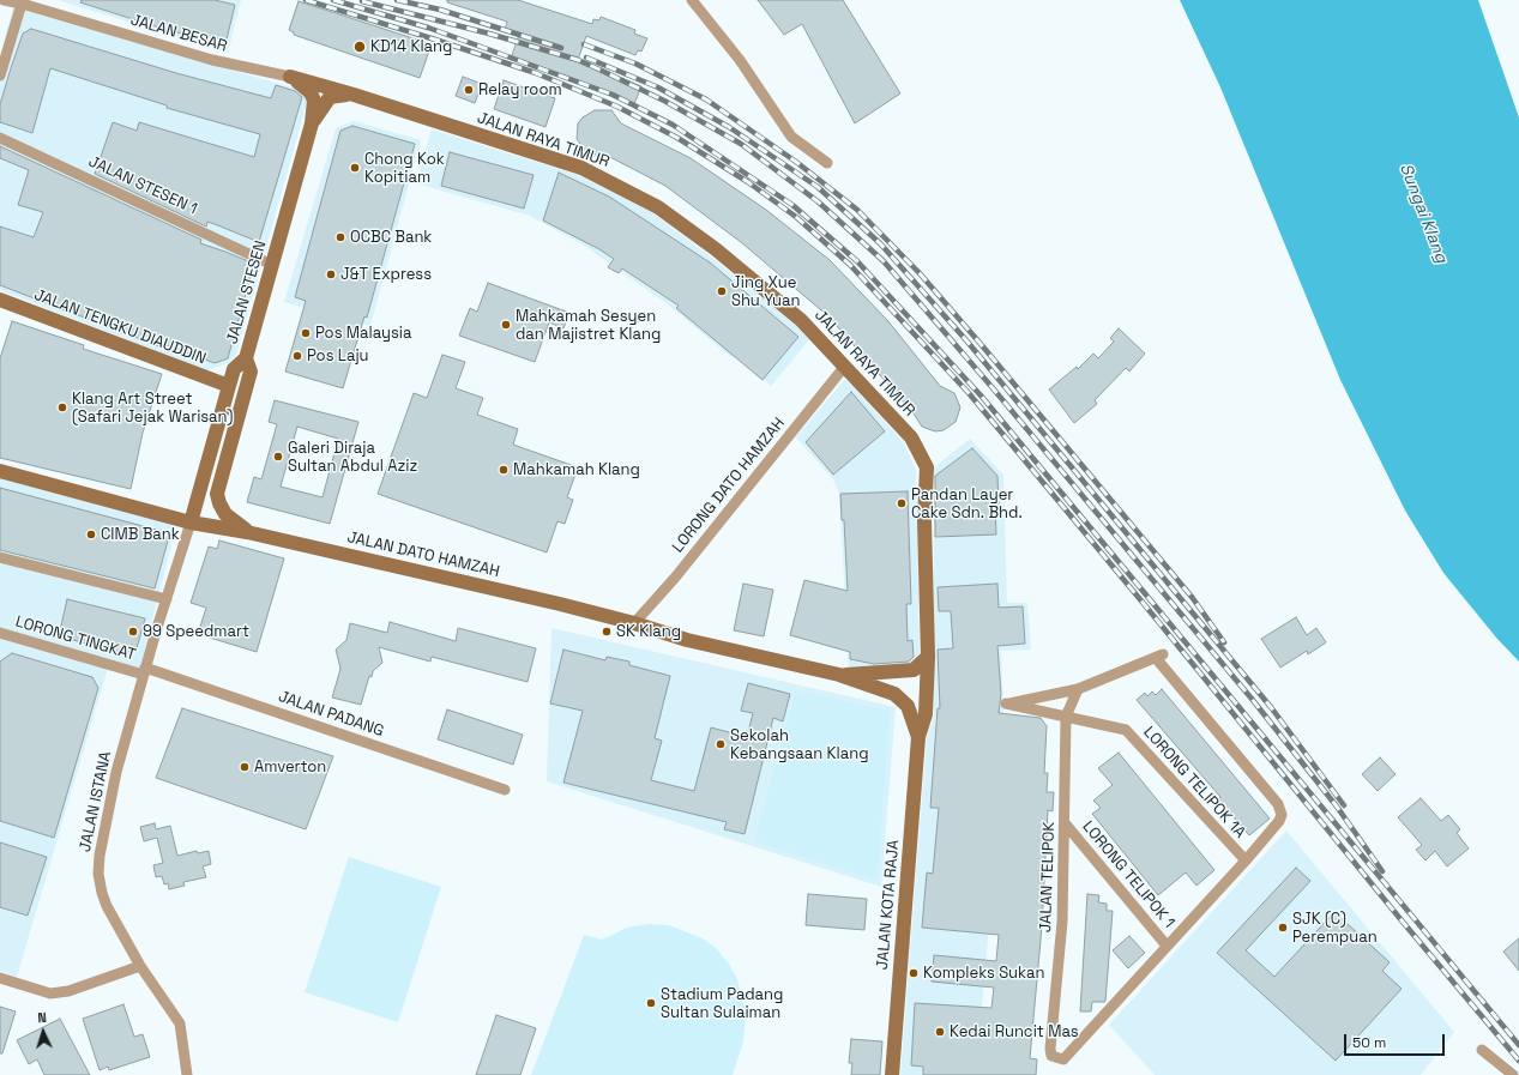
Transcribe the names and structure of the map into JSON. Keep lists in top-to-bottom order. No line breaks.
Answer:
{"streets":{"main road":["JALAN RAYA TIMUR","JALAN STESEN","JALAN TENGKU DIAUDDIN","JALAN DATO HAMZAH","JALAN KOTA RAJA"],"street":["JALAN BESAR","JALAN STESEN 1","LORONG DATO HAMZAH","LORONG TINGKAT","JALAN PADANG","LORONG TELIPOK 1A","JALAN ISTANA","LORONG TELIPOK 1","JALAN TELIPOK"]},"crossings":[["JALAN BESAR","JALAN RAYA TIMUR"],["JALAN BESAR","JALAN STESEN"],["JALAN RAYA TIMUR","JALAN STESEN"],["JALAN RAYA TIMUR","LORONG DATO HAMZAH"],["JALAN RAYA TIMUR","JALAN KOTA RAJA"],["JALAN STESEN 1","JALAN STESEN"],["JALAN STESEN","JALAN TENGKU DIAUDDIN"],["JALAN STESEN","JALAN DATO HAMZAH"],["JALAN STESEN","JALAN ISTANA"],["LORONG DATO HAMZAH","JALAN DATO HAMZAH"],["JALAN DATO HAMZAH","JALAN ISTANA"],["LORONG TINGKAT","JALAN PADANG"],["LORONG TINGKAT","JALAN ISTANA"],["JALAN PADANG","JALAN ISTANA"],["LORONG TELIPOK 1A","JALAN TELIPOK"],["LORONG TELIPOK 1","JALAN TELIPOK"]],"water":["Sungai Klang"],"places":["KD14 Klang","Relay room","Chong Kok Kopitiam","OCBC Bank","J&T Express","Jing Xue Shu Yuan","Mahkamah Sesyen dan Majistret Klang","Pos Malaysia","Pos Laju","Klang Art Street (Safari Jejak Warisan)","Galeri Diraja Sultan Abdul Aziz","Mahkamah Klang","Pandan Layer Cake Sdn. Bhd.","CIMB Bank","99 Speedmart","SK Klang","Sekolah Kebangsaan Klang","Amverton","SJK (C) Perempuan","Kompleks Sukan","Stadium Padang Sultan Sulaiman","Kedai Runcit Mas"],"scale_bar":"50 m","north":"top"}
